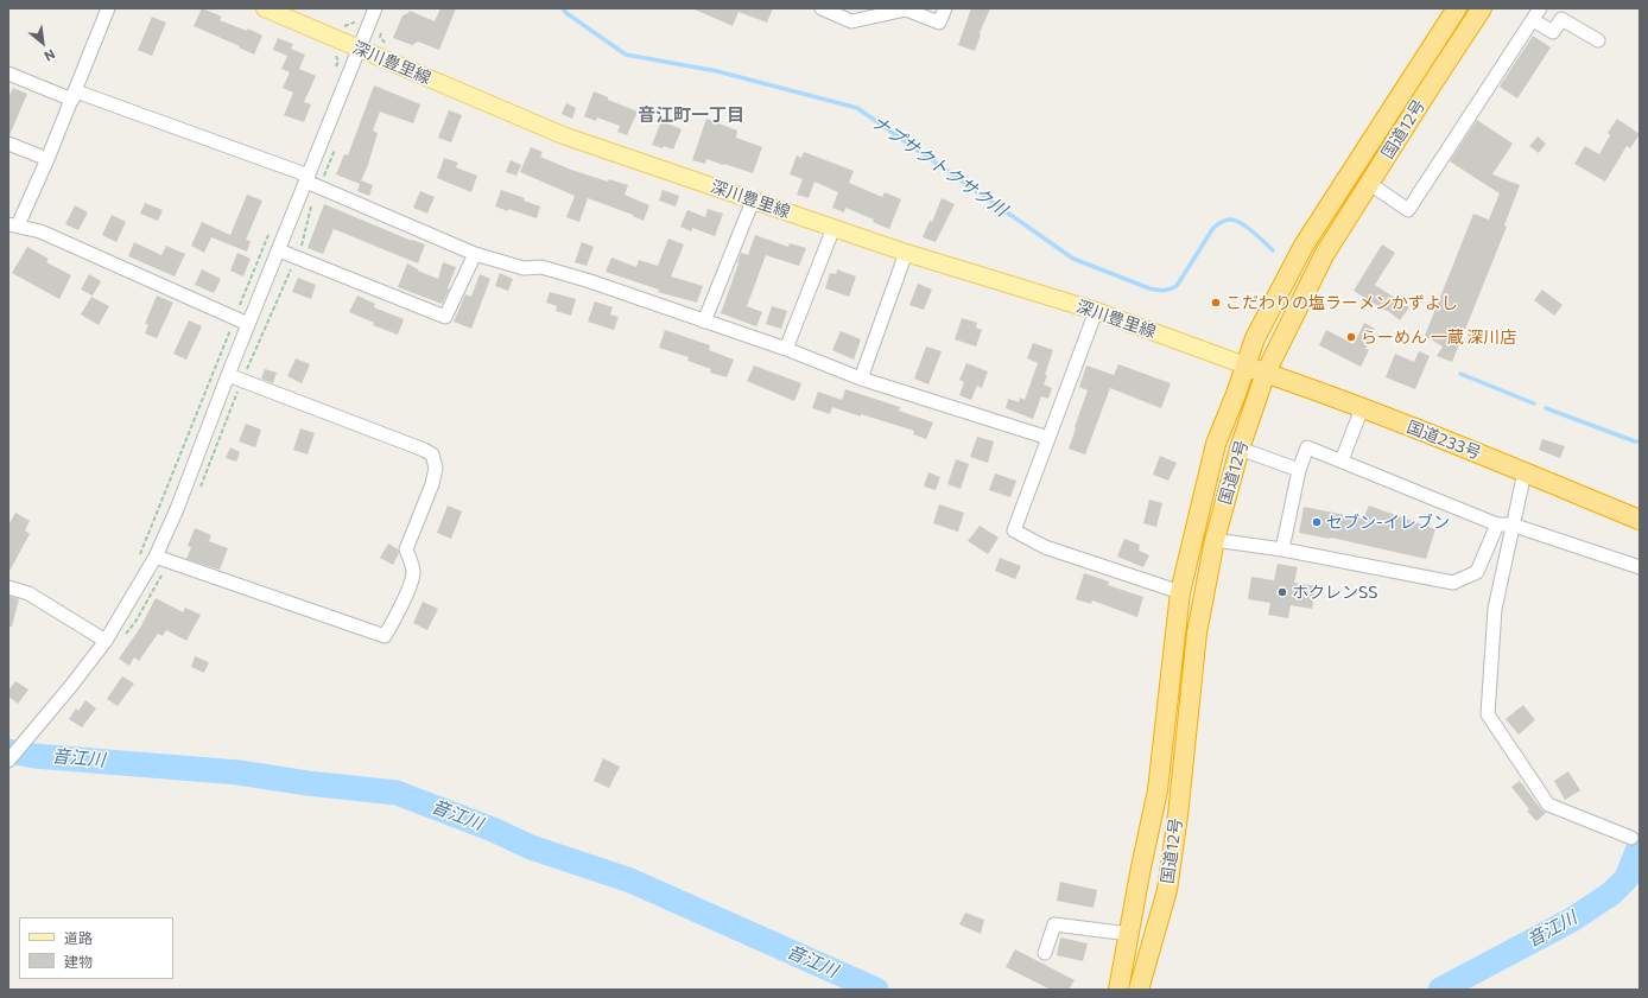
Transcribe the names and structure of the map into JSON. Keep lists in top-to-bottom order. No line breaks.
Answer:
{"streets":{"highway":["国道12号","国道233号"],"main road":["深川豊里線"]},"crossings":[["深川豊里線","国道12号"],["深川豊里線","国道233号"],["国道12号","国道233号"]],"districts":["音江町一丁目"],"water":["ナプサクトクサク川","音江川"],"places":["こだわりの塩ラーメンかずよし","らーめん 一蔵 深川店","セブン-イレブン","ホクレンSS"],"legend":["道路","建物"],"north":"bottom right"}
